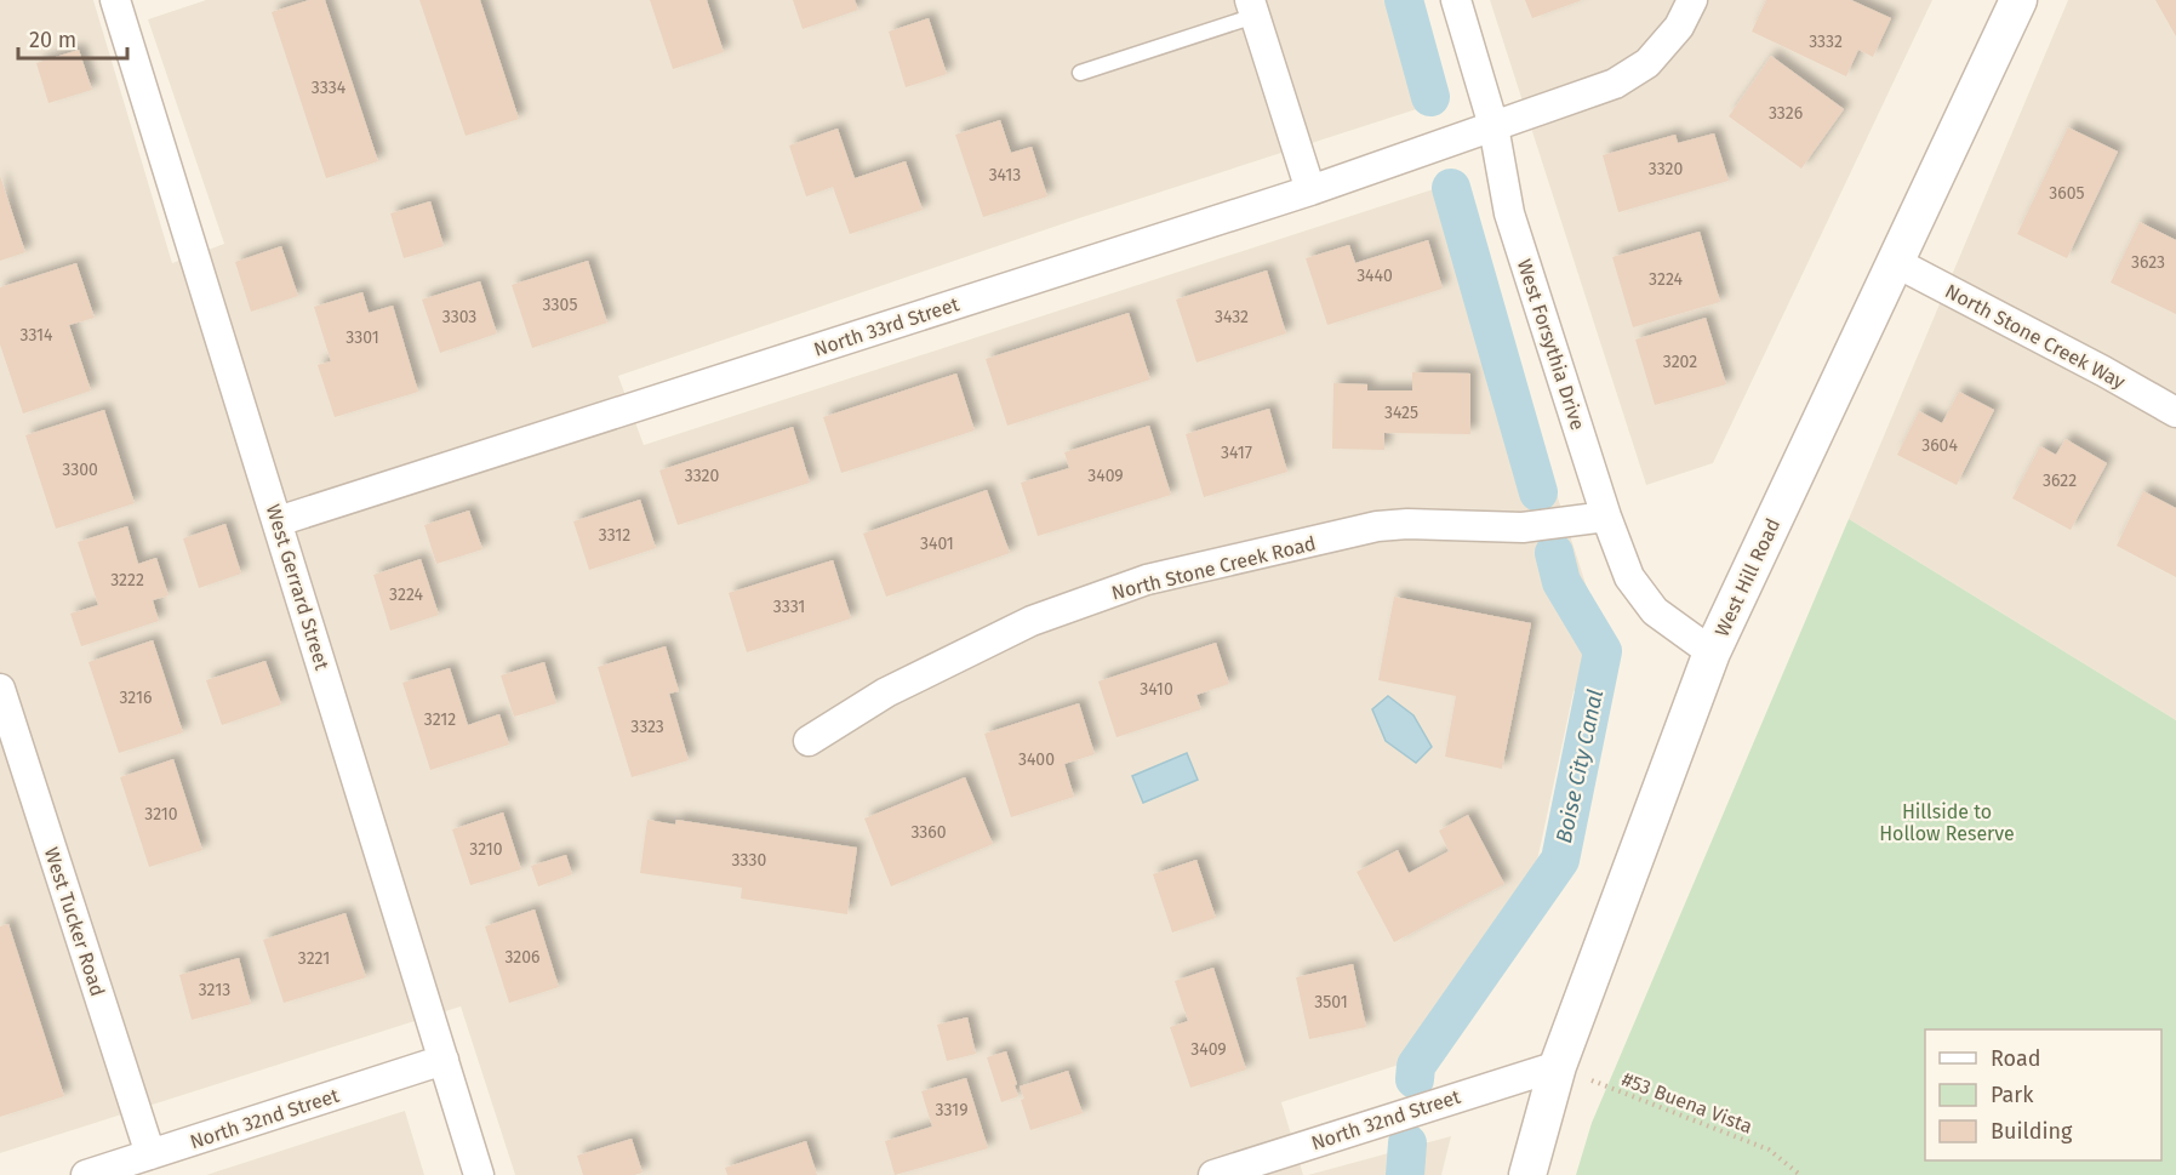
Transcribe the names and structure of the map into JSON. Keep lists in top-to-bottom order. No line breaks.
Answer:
{"streets":{"street":["North 33rd Street","North Stone Creek Way","West Forsythia Drive","North Stone Creek Road","West Hill Road","West Gerrard Street","West Tucker Road","North 32nd Street"],"path":["#53 Buena Vista"]},"crossings":[["North 33rd Street","West Forsythia Drive"],["North 33rd Street","West Gerrard Street"],["North Stone Creek Way","West Hill Road"],["West Forsythia Drive","North Stone Creek Road"],["West Forsythia Drive","West Hill Road"],["West Hill Road","#53 Buena Vista"],["West Hill Road","North 32nd Street"],["West Gerrard Street","North 32nd Street"],["West Tucker Road","North 32nd Street"],["#53 Buena Vista","North 32nd Street"]],"water":["Boise City Canal"],"parks":["Hillside to Hollow Reserve"],"house_numbers":["3332","3334","3326","3320","3413","3605","3623","3440","3224","3305","3303","3432","3314","3301","3202","3425","3604","3417","3300","3320","3409","3622","3312","3401","3222","3224","3331","3410","3216","3212","3323","3400","3210","3360","3210","3330","3206","3221","3213","3501","3409","3319"],"legend":["Road","Park","Building"],"scale_bar":"20 m"}
